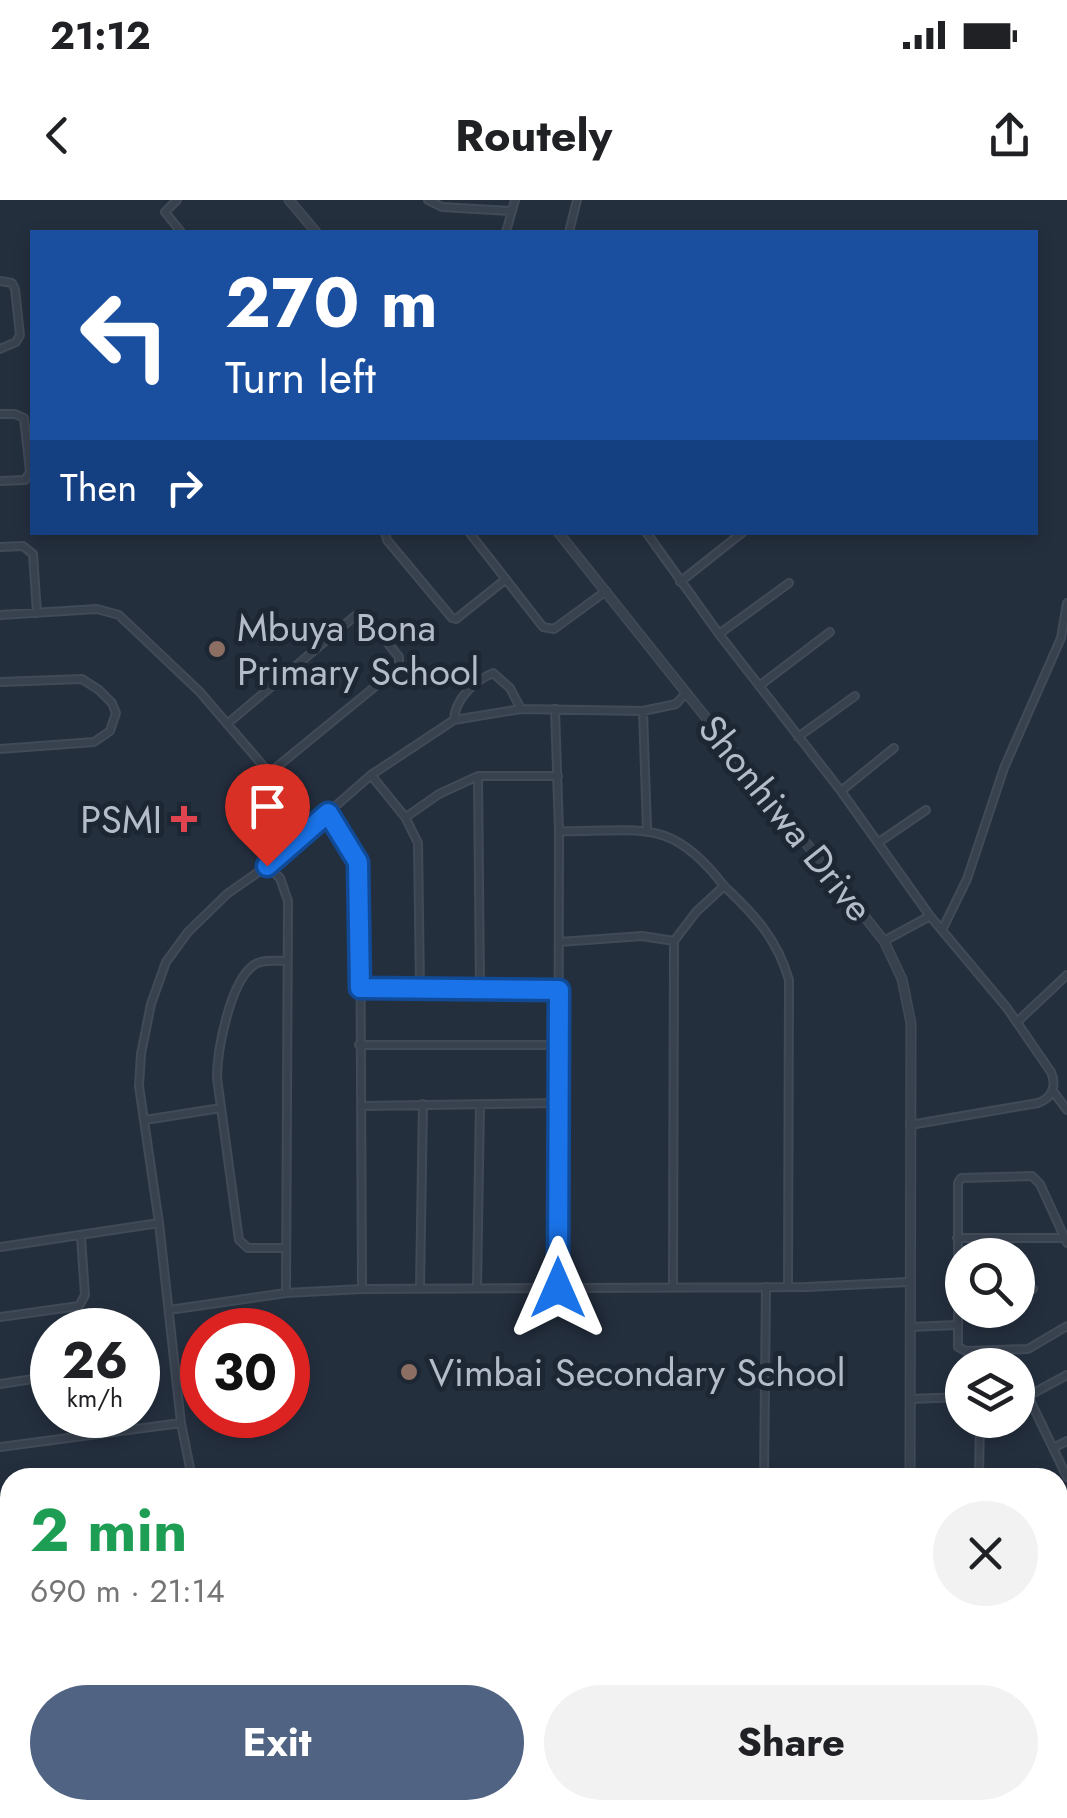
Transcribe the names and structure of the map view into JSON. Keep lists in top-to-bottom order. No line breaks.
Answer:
{"streets":{"street":["Shonhiwa Drive"]},"places":{"other":["Mbuya Bona Primary School","Vimbai Secondary School"],"health":["PSMI"]},"page":{"status":"21:12","header":"Routely","turn":["270 m","Turn left"],"then":"Then","speed":"26 km/h","limit":"30","heading":["2 min","690 m · 21:14"],"buttons":["Exit","Share"]}}
